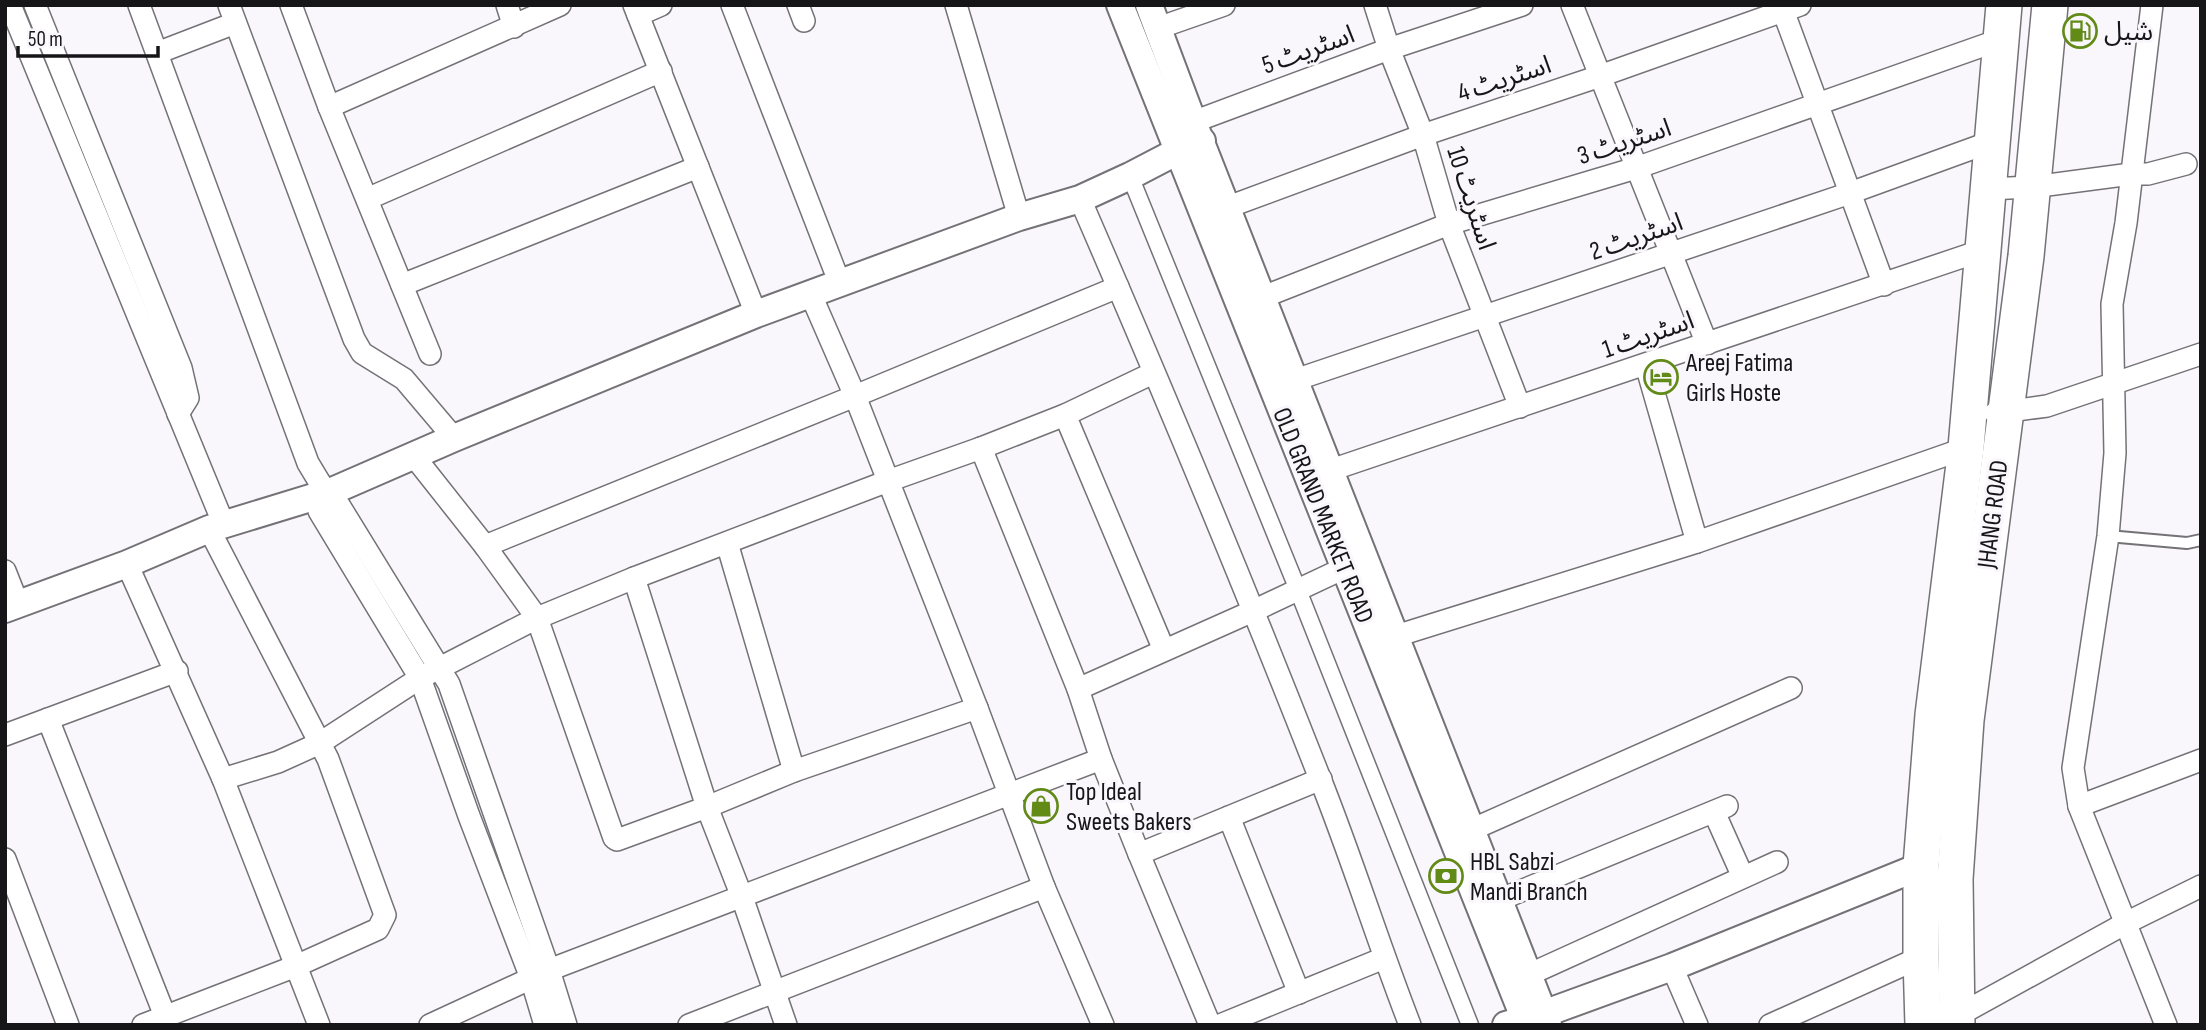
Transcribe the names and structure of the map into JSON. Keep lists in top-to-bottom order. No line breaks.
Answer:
{"streets":{"highway":["JHANG ROAD"],"street":["اسٹریٹ 5","اسٹریٹ 4","اسٹریٹ 3","اسٹریٹ 10","اسٹریٹ 2","اسٹریٹ 1","OLD GRAND MARKET ROAD"]},"crossings":[["اسٹریٹ 5","اسٹریٹ 10"],["اسٹریٹ 5","OLD GRAND MARKET ROAD"],["اسٹریٹ 4","اسٹریٹ 10"],["اسٹریٹ 4","OLD GRAND MARKET ROAD"],["اسٹریٹ 3","اسٹریٹ 10"],["اسٹریٹ 3","JHANG ROAD"],["اسٹریٹ 3","OLD GRAND MARKET ROAD"],["اسٹریٹ 10","اسٹریٹ 2"],["اسٹریٹ 10","اسٹریٹ 1"],["اسٹریٹ 2","JHANG ROAD"],["اسٹریٹ 2","OLD GRAND MARKET ROAD"],["اسٹریٹ 1","JHANG ROAD"],["اسٹریٹ 1","OLD GRAND MARKET ROAD"]],"places":{"fuel station":["شیل"],"hotel":["Areej Fatima Girls Hoste"],"shop":["Top Ideal Sweets Bakers"],"bank":["HBL Sabzi Mandi Branch"]},"scale_bar":"50 m"}
